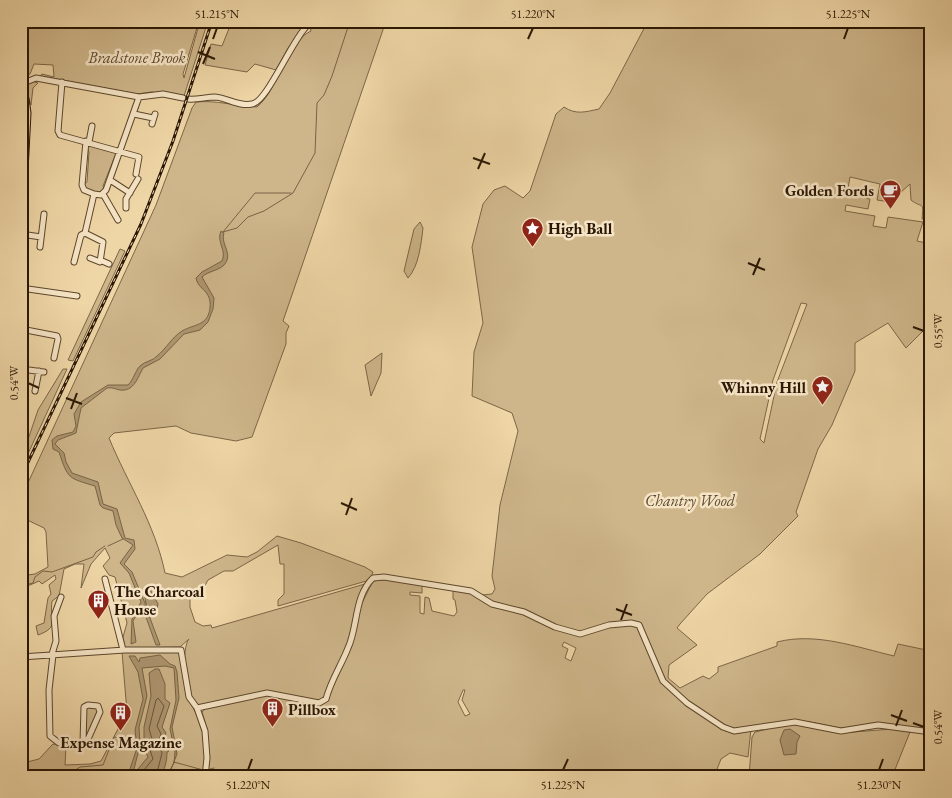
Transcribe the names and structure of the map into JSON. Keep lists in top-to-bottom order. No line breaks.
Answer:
{"parks":["Bradstone Brook","Chantry Wood"],"places":{"cafe":["Golden Fords"],"place":["High Ball","Whinny Hill"],"building":["The Charcoal House","Pillbox","Expense Magazine"]},"coordinates":["51.215°N","51.220°N","51.225°N","0.55°W","0.54°W","51.230°N"]}
